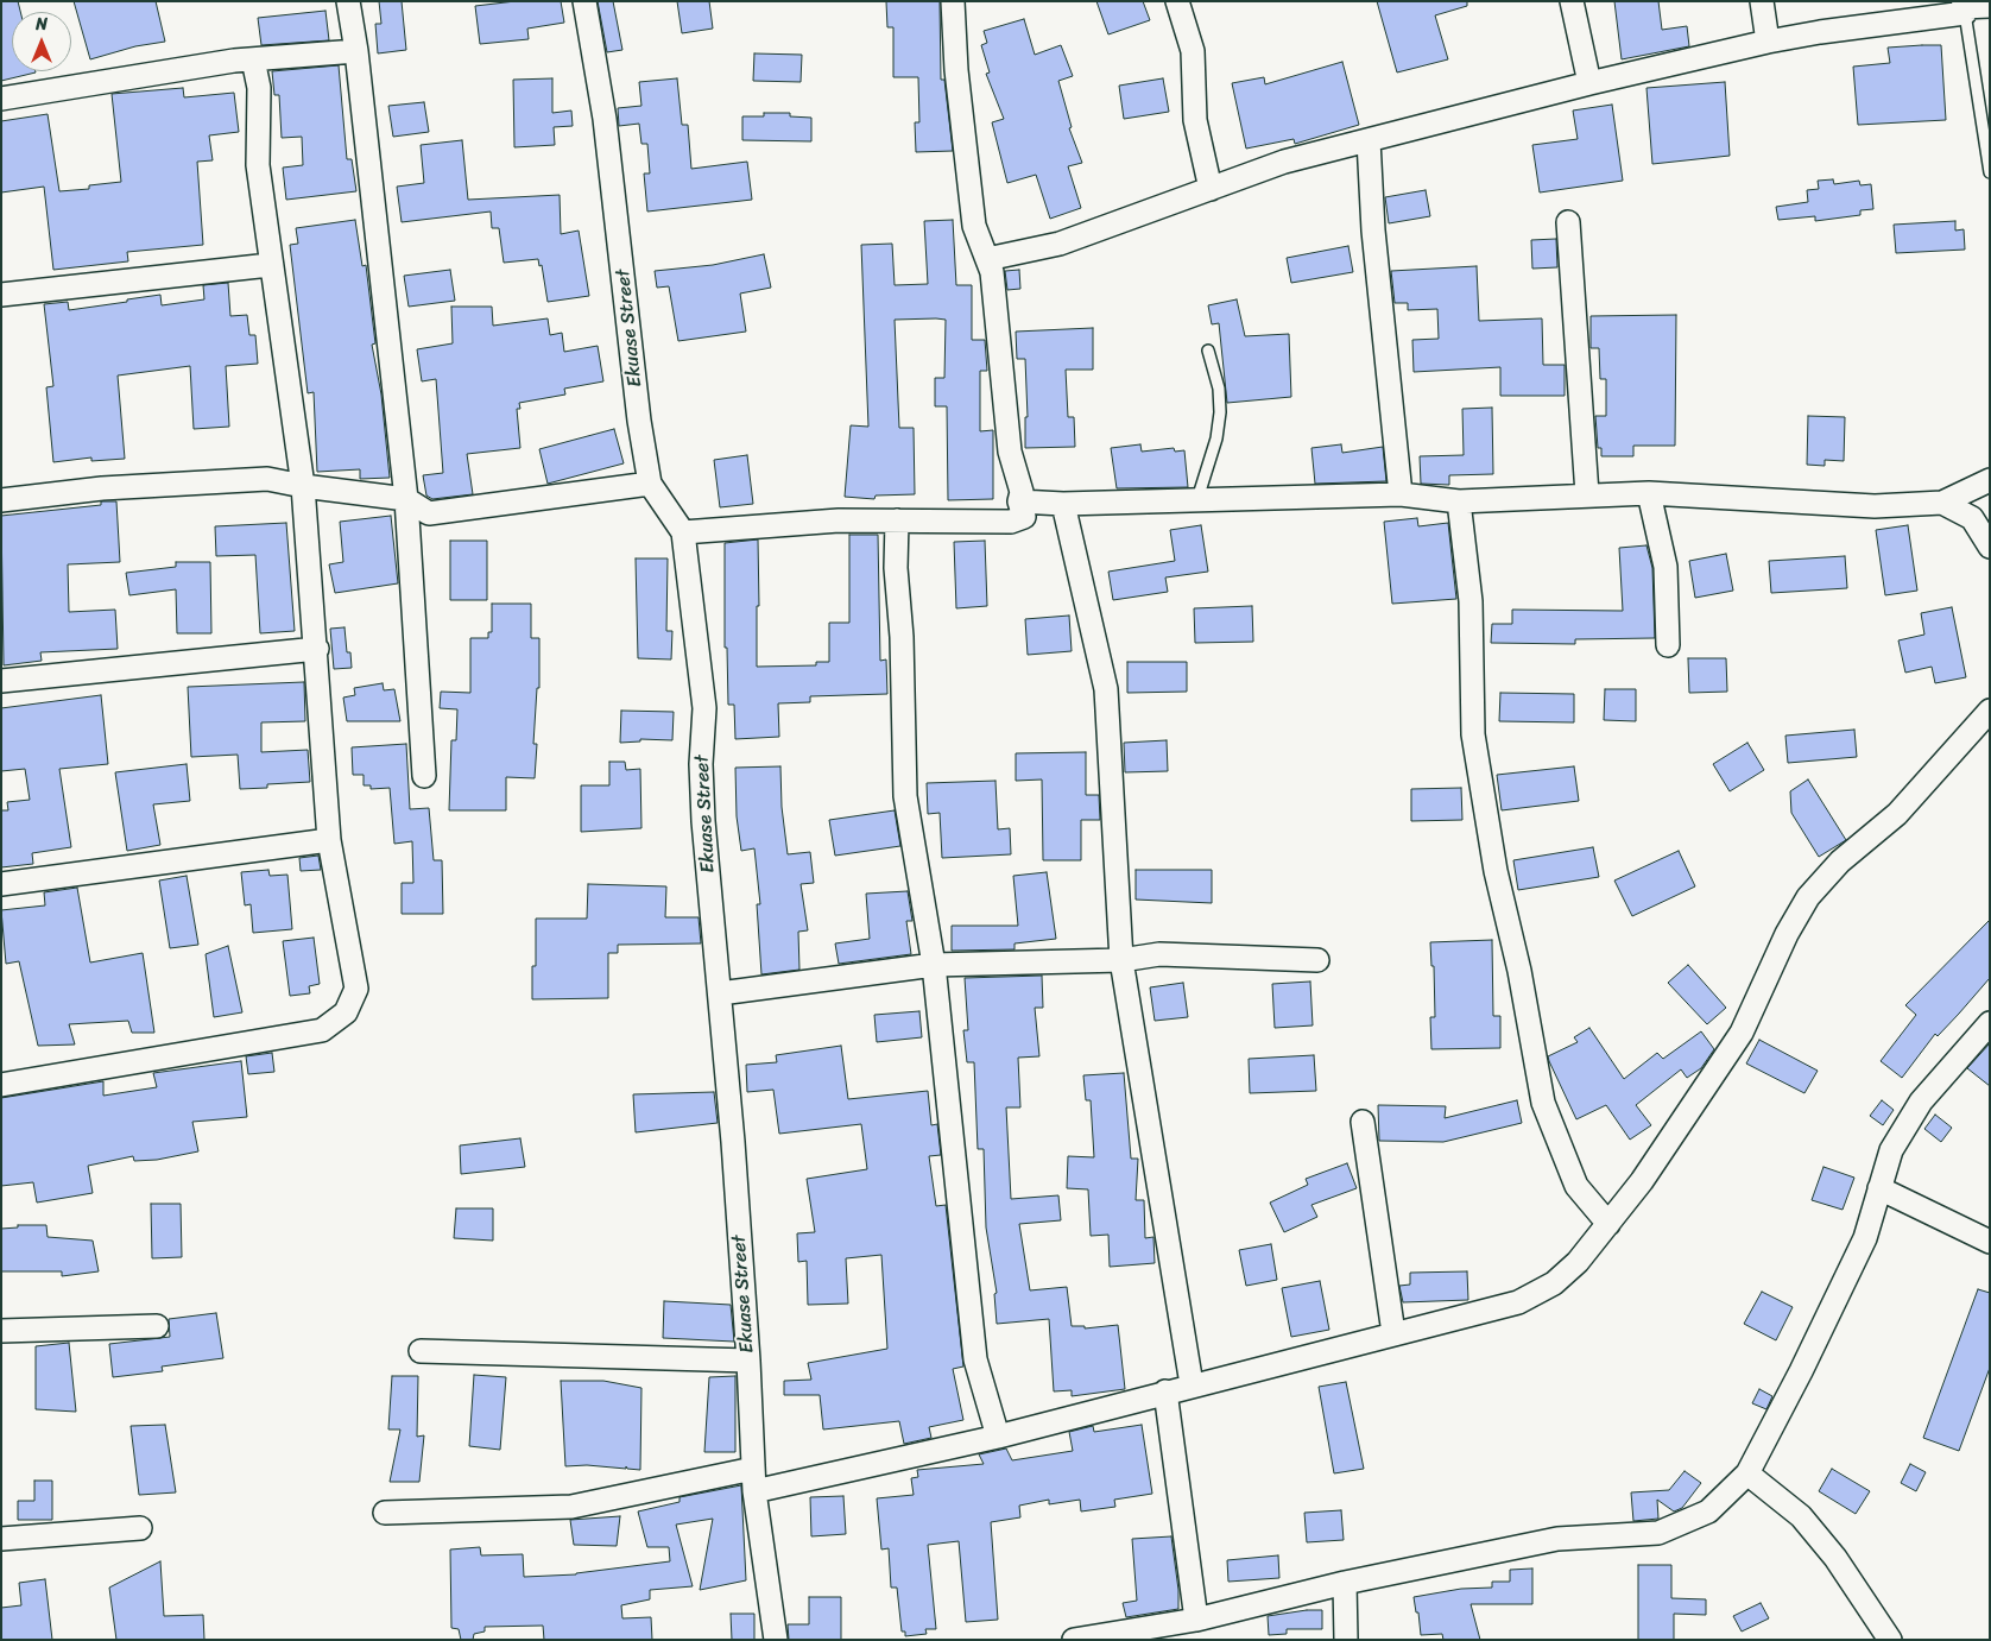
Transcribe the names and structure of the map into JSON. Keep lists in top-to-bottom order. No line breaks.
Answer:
{"streets":{"street":["Ekuase Street"]},"north":"top"}
